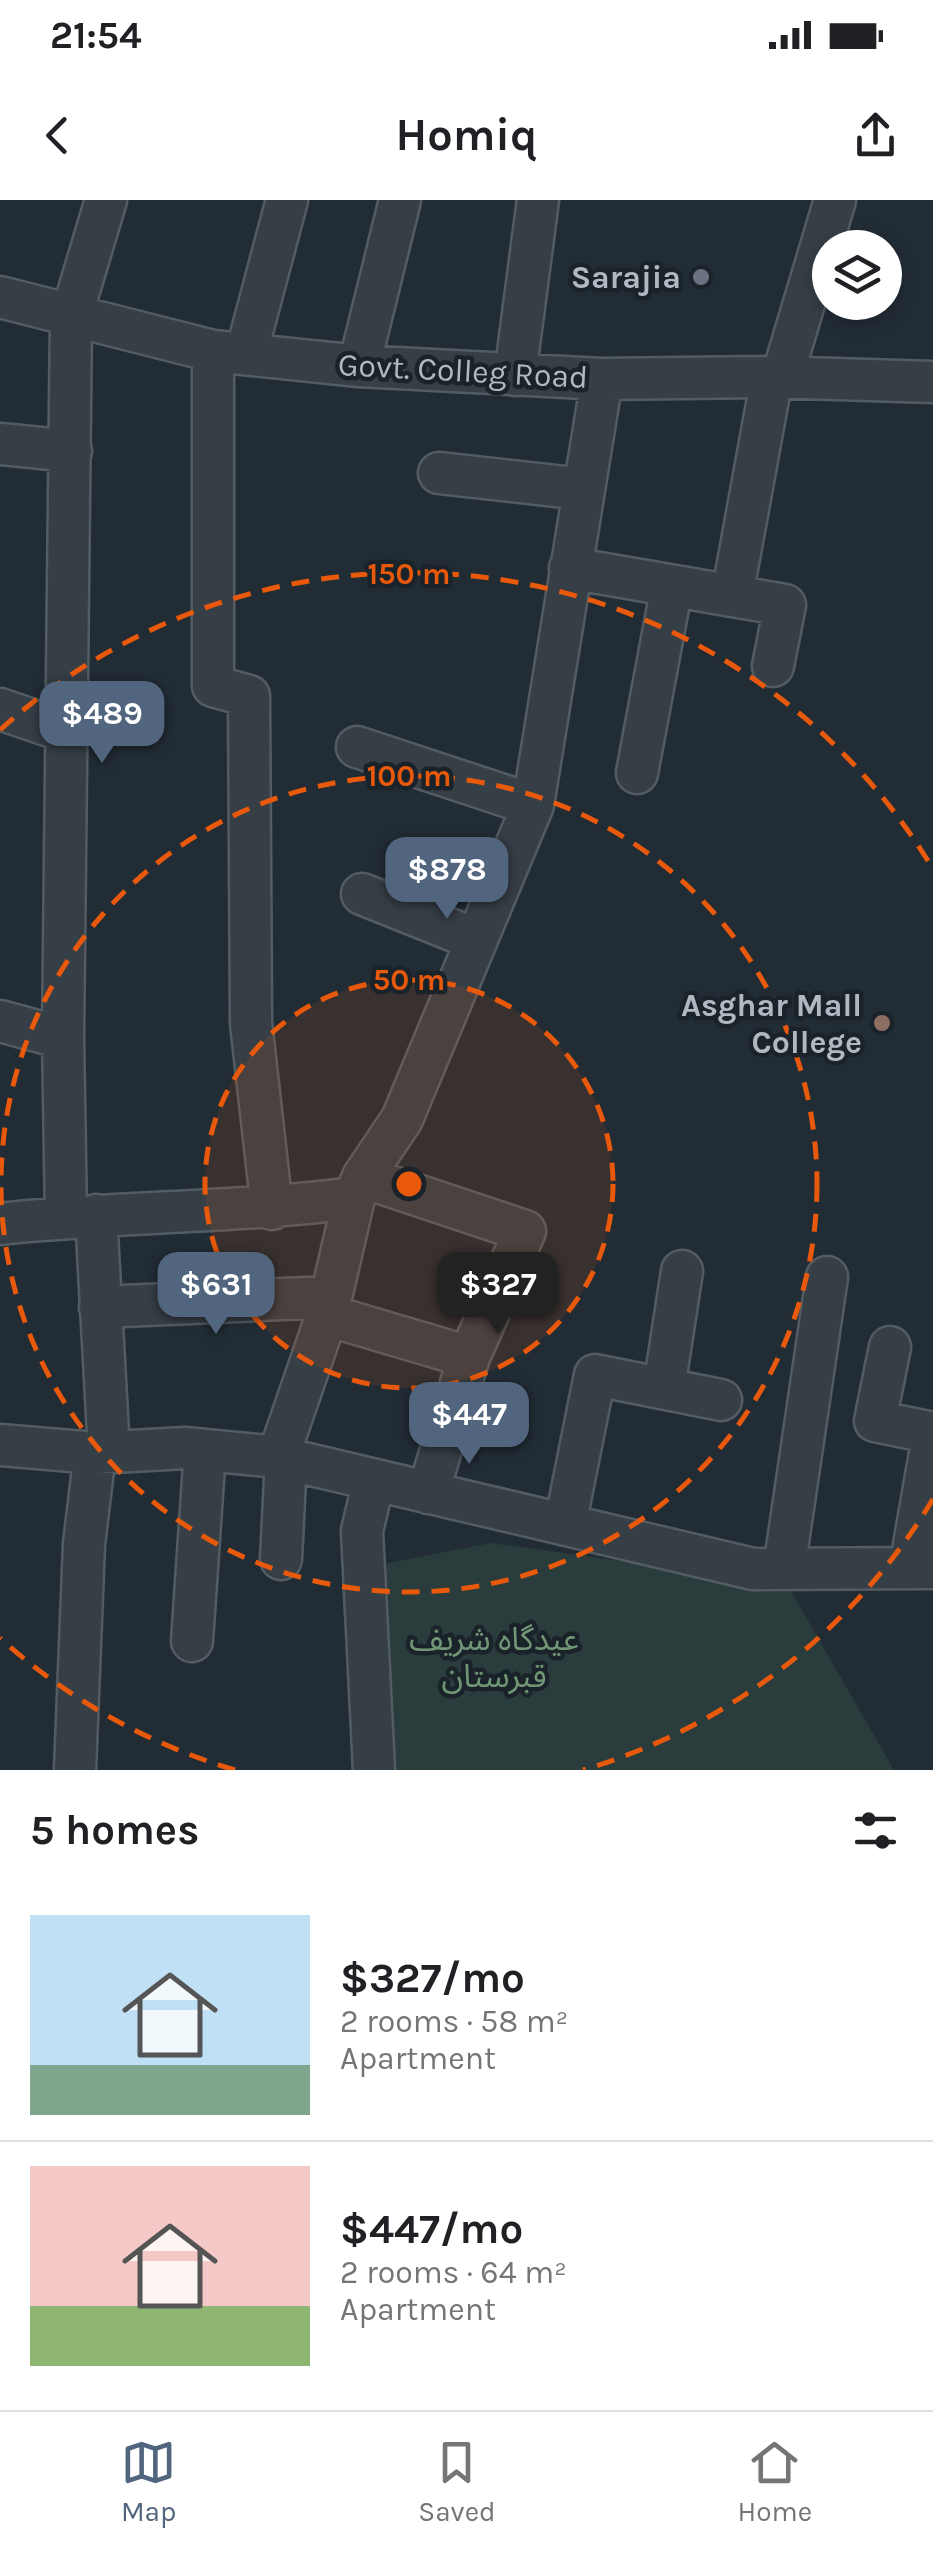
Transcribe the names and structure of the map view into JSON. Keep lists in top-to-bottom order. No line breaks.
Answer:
{"streets":{"street":["Govt. Colleg Road"]},"parks":["عیدگاہ شریف قبرستان"],"places":["Sarajia","Asghar Mall College"],"page":{"status":"21:54","header":"Homiq","price":["$489","$878","$631","$327","$447"],"heading":"5 homes","list":[{"name":"$327/mo","note":"2 rooms · 58 m² · Apartment"},{"name":"$447/mo","note":"2 rooms · 64 m² · Apartment"}],"tabs":["Map","Saved","Home"]},"rings":["150 m","100 m","50 m"]}
